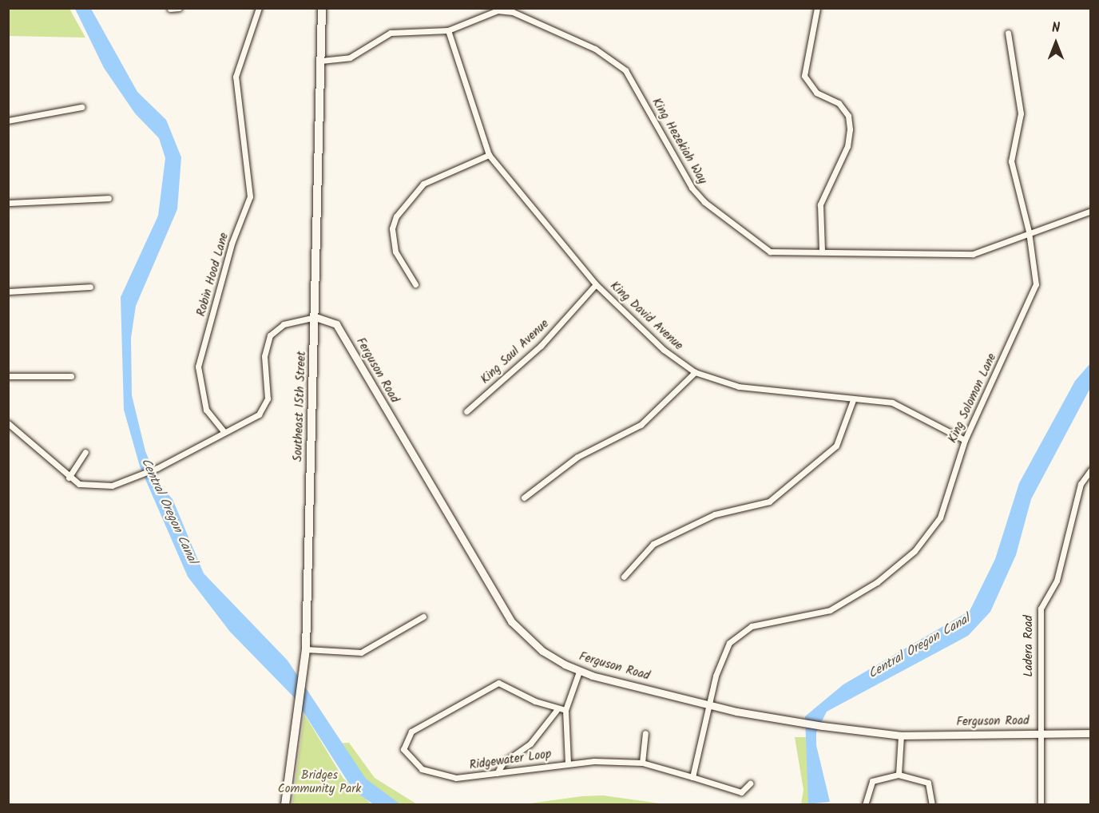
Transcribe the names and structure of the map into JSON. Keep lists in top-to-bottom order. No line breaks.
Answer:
{"streets":{"main road":["Southeast 15th Street"],"street":["King Hezekiah Way","Robin Hood Lane","King David Avenue","King Saul Avenue","Ferguson Road","King Solomon Lane","Ladera Road","Ridgewater Loop"]},"crossings":[["King Hezekiah Way","King David Avenue"],["King Hezekiah Way","King Solomon Lane"],["King Hezekiah Way","Southeast 15th Street"],["King David Avenue","King Saul Avenue"],["King David Avenue","King Solomon Lane"],["Ferguson Road","King Solomon Lane"],["Ferguson Road","Southeast 15th Street"],["Ferguson Road","Ladera Road"]],"water":["Central Oregon Canal"],"parks":["Bridges Community Park"],"north":"top"}
